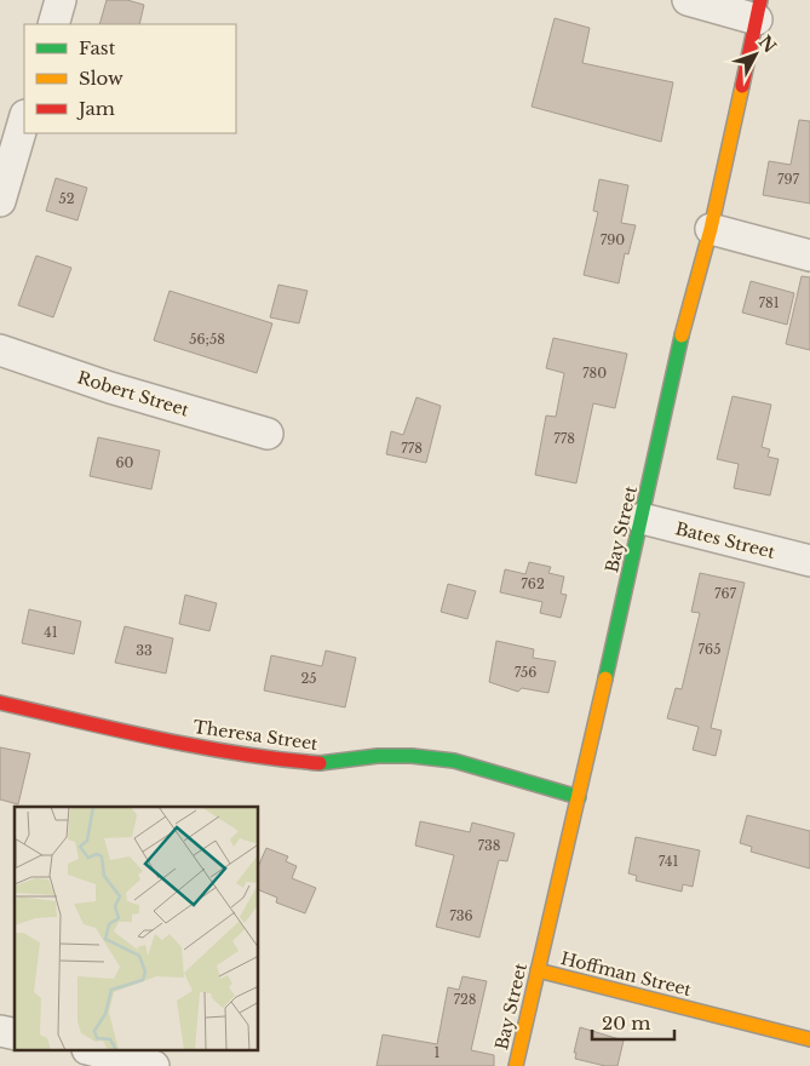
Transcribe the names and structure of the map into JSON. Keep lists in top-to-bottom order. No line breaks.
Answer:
{"streets":{"main road":["Bay Street","Theresa Street","Hoffman Street"],"street":["Robert Street","Bates Street"]},"crossings":[["Bay Street","Bates Street"],["Bay Street","Theresa Street"],["Bay Street","Hoffman Street"]],"house_numbers":["797","52","790","781","56;58","780","778","778","60","762","767","41","765","33","756","25","738","741","736","728","1"],"legend":["Fast","Slow","Jam"],"scale_bar":"20 m","north":"top right"}
